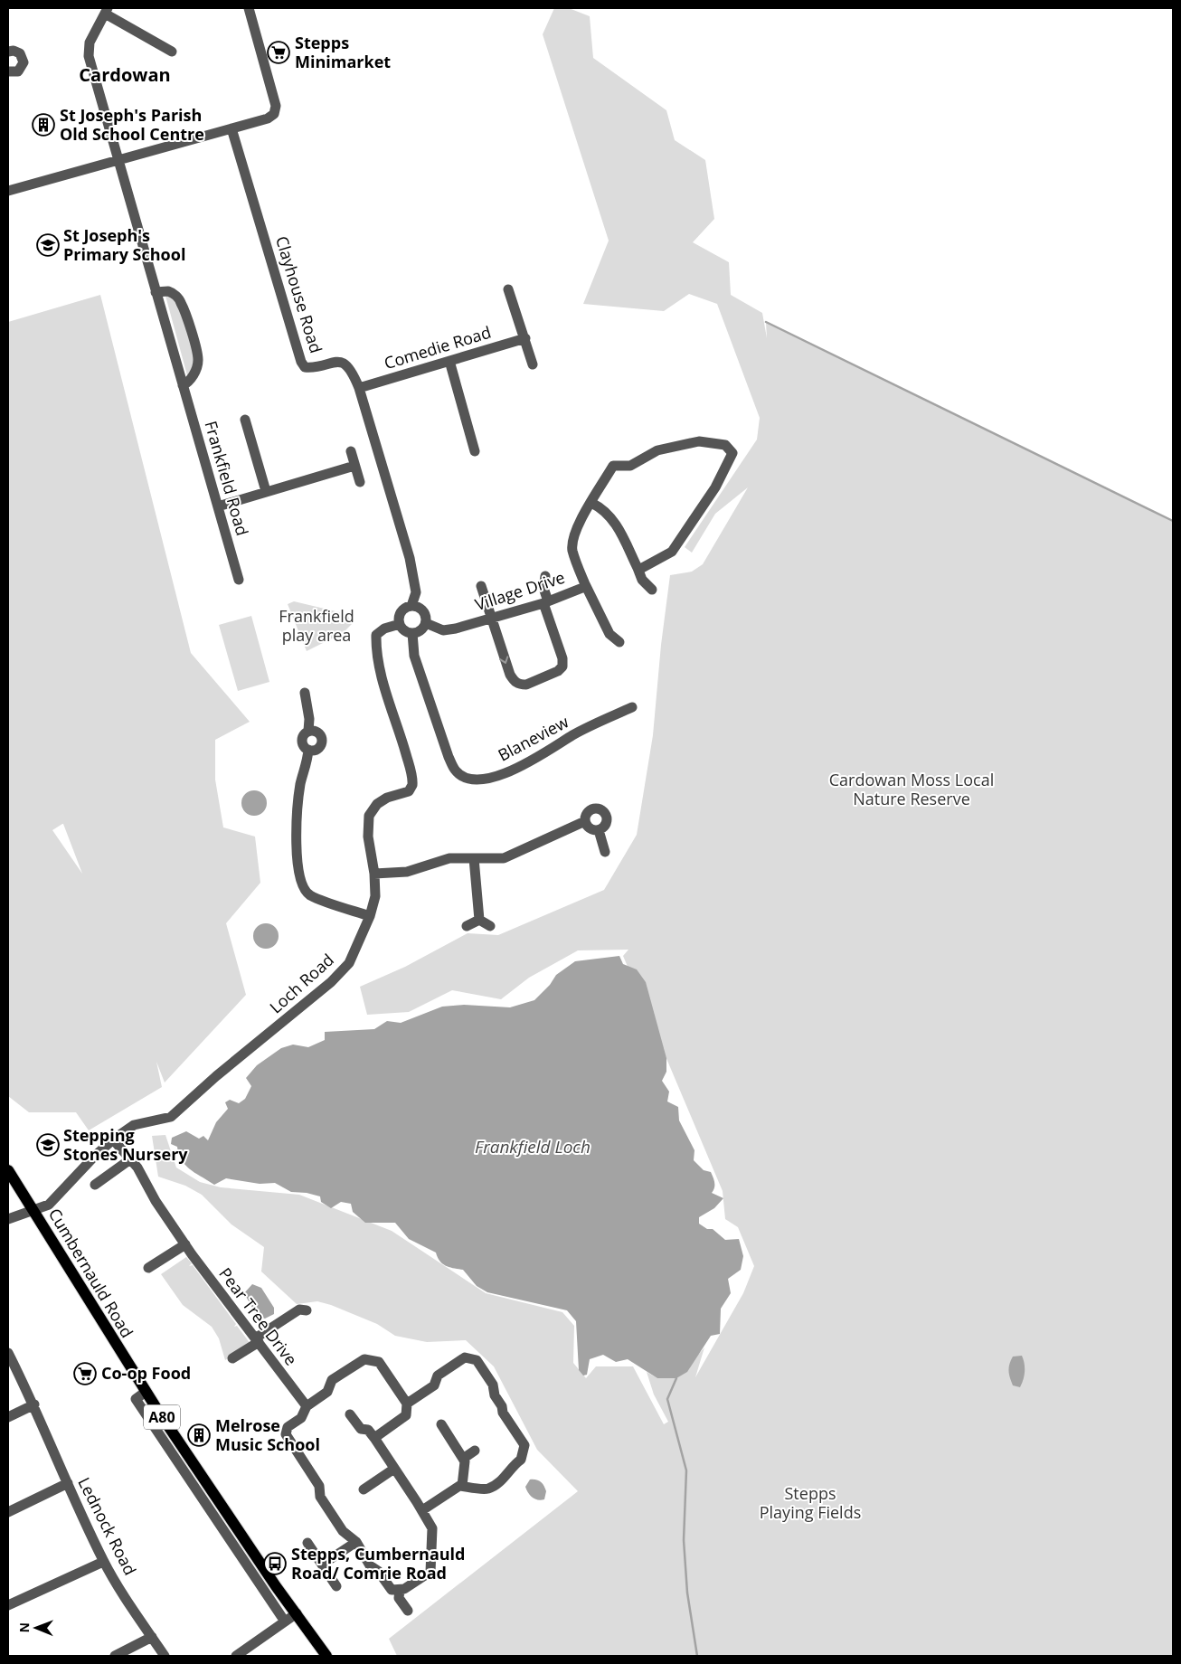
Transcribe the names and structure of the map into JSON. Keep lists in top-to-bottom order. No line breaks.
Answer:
{"streets":{"main road":["Cumbernauld Road","A80"],"street":["Clayhouse Road","Comedie Road","Frankfield Road","Village Drive","Blaneview","Loch Road","Pear Tree Drive","Lednock Road"]},"crossings":[["Clayhouse Road","Comedie Road"],["Clayhouse Road","Village Drive"],["Clayhouse Road","Blaneview"],["Clayhouse Road","Loch Road"],["Village Drive","Blaneview"],["Village Drive","Loch Road"],["Blaneview","Loch Road"],["Loch Road","Cumbernauld Road"],["Loch Road","Pear Tree Drive"]],"districts":["Cardowan"],"water":["Frankfield Loch"],"parks":["Frankfield play area","Cardowan Moss Local Nature Reserve","Stepps Playing Fields"],"places":{"supermarket":["Stepps Minimarket","Co-op Food"],"building":["St Joseph's Parish Old School Centre","Melrose Music School"],"school or university":["St Joseph's Primary School","Stepping Stones Nursery"],"bus stop":["Stepps, Cumbernauld Road/ Comrie Road"]},"north":"left"}
